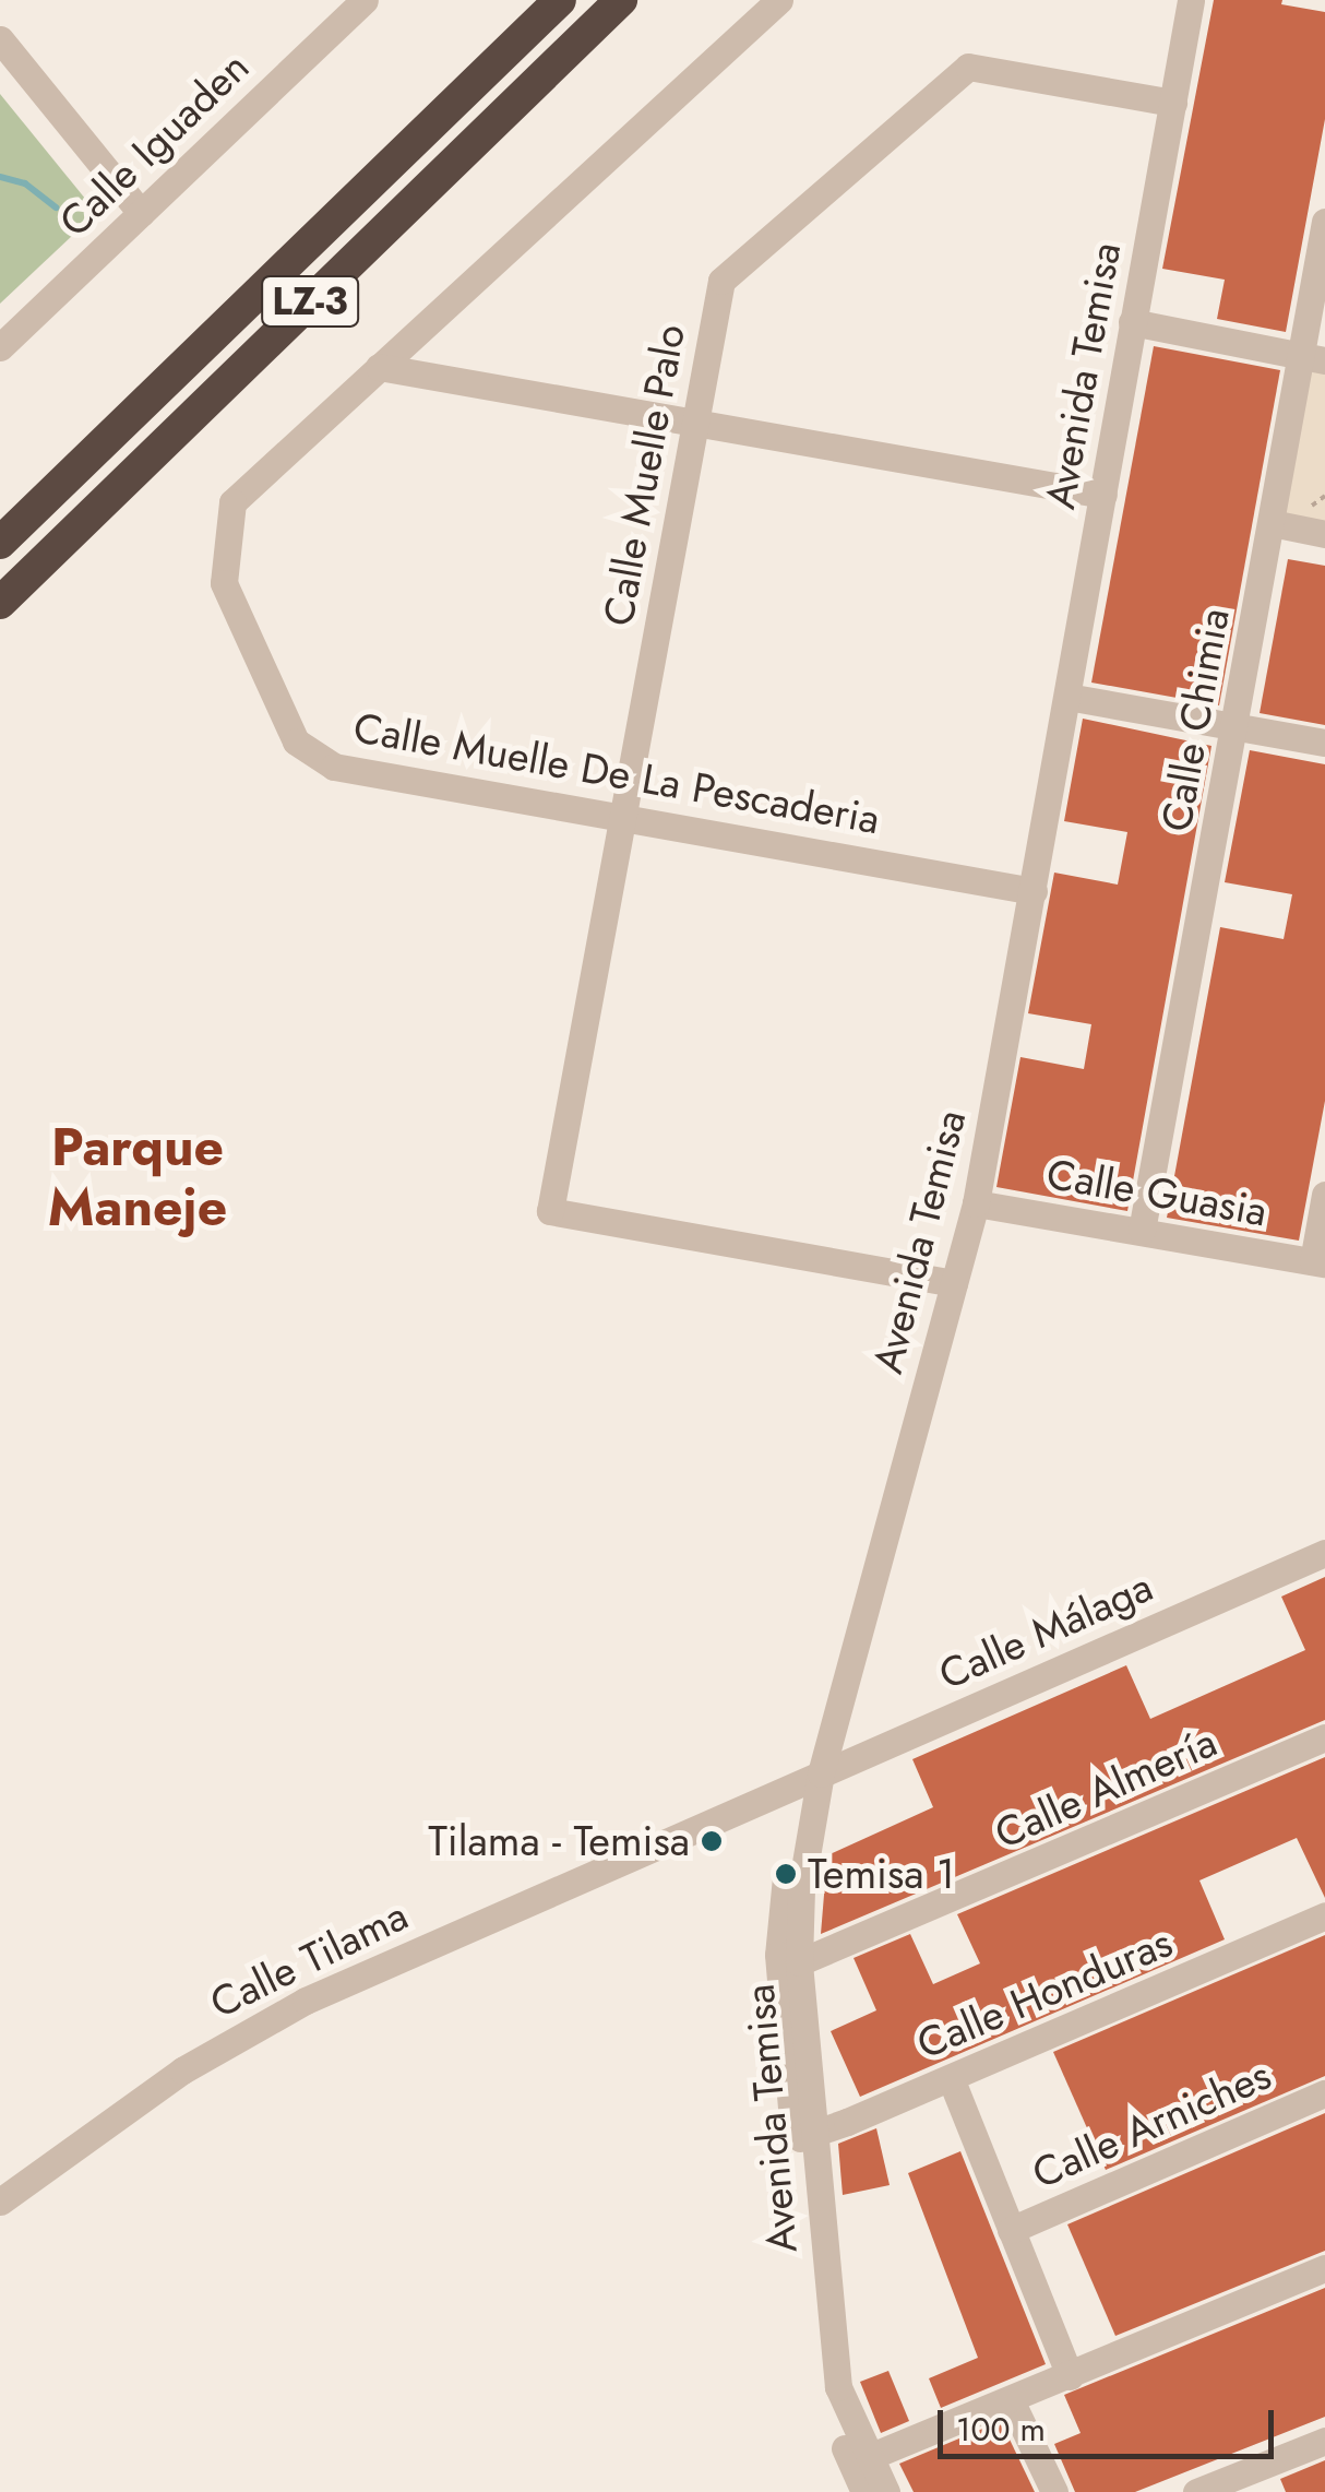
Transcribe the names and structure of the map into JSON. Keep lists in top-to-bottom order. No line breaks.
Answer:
{"streets":{"highway":["LZ-3"],"street":["Calle Iguaden","Avenida Temisa","Calle Muelle Palo","Calle Chimia","Calle Muelle De La Pescaderia","Calle Guasia","Calle Málaga","Calle Almería","Calle Tilama","Calle Honduras","Calle Arniches"]},"crossings":[["Avenida Temisa","Calle Muelle Palo"],["Avenida Temisa","Calle Muelle De La Pescaderia"],["Avenida Temisa","Calle Guasia"],["Avenida Temisa","Calle Málaga"],["Avenida Temisa","Calle Almería"],["Avenida Temisa","Calle Tilama"],["Avenida Temisa","Calle Honduras"],["Calle Muelle Palo","Calle Muelle De La Pescaderia"],["Calle Chimia","Calle Guasia"],["Calle Málaga","Calle Tilama"]],"districts":["Parque Maneje"],"places":["Tilama - Temisa","Temisa 1"],"scale_bar":"100 m"}
